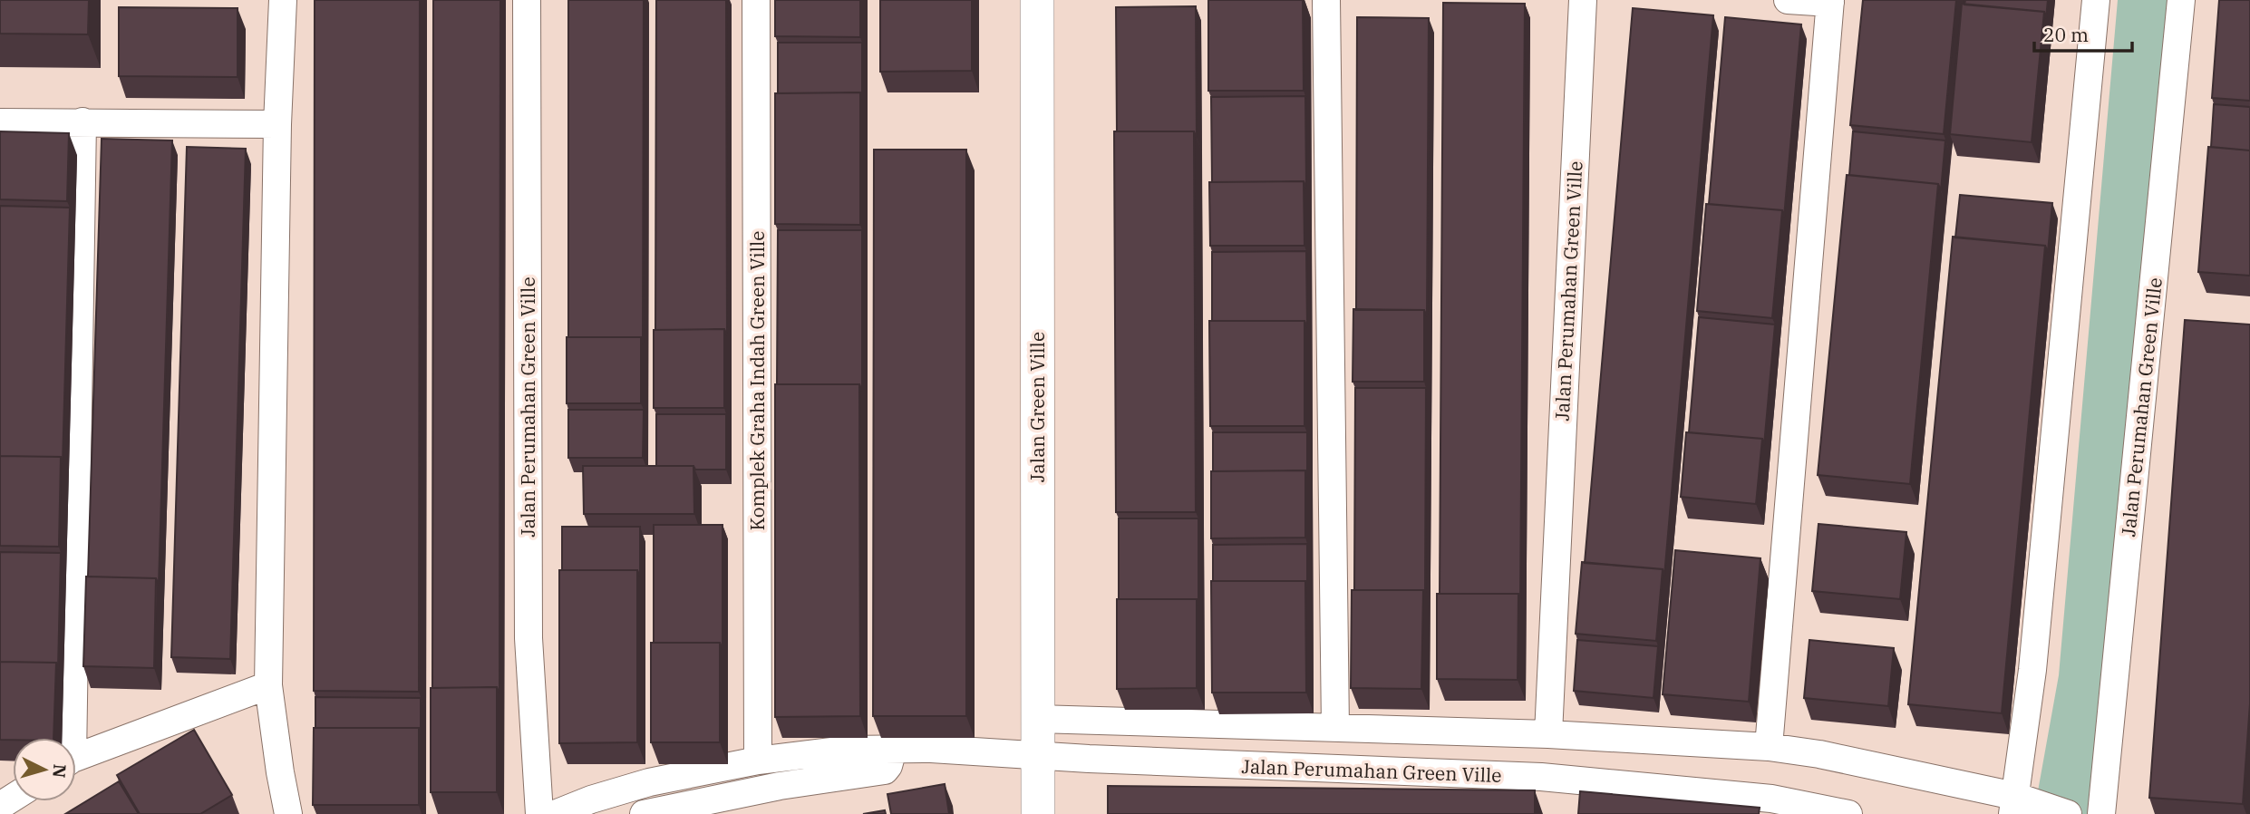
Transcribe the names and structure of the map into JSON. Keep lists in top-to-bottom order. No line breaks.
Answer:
{"streets":{"street":["Jalan Perumahan Green Ville","Komplek Graha Indah Green Ville","Jalan Green Ville"]},"crossings":[["Jalan Perumahan Green Ville","Komplek Graha Indah Green Ville"],["Jalan Perumahan Green Ville","Jalan Green Ville"]],"scale_bar":"20 m","north":"right"}
